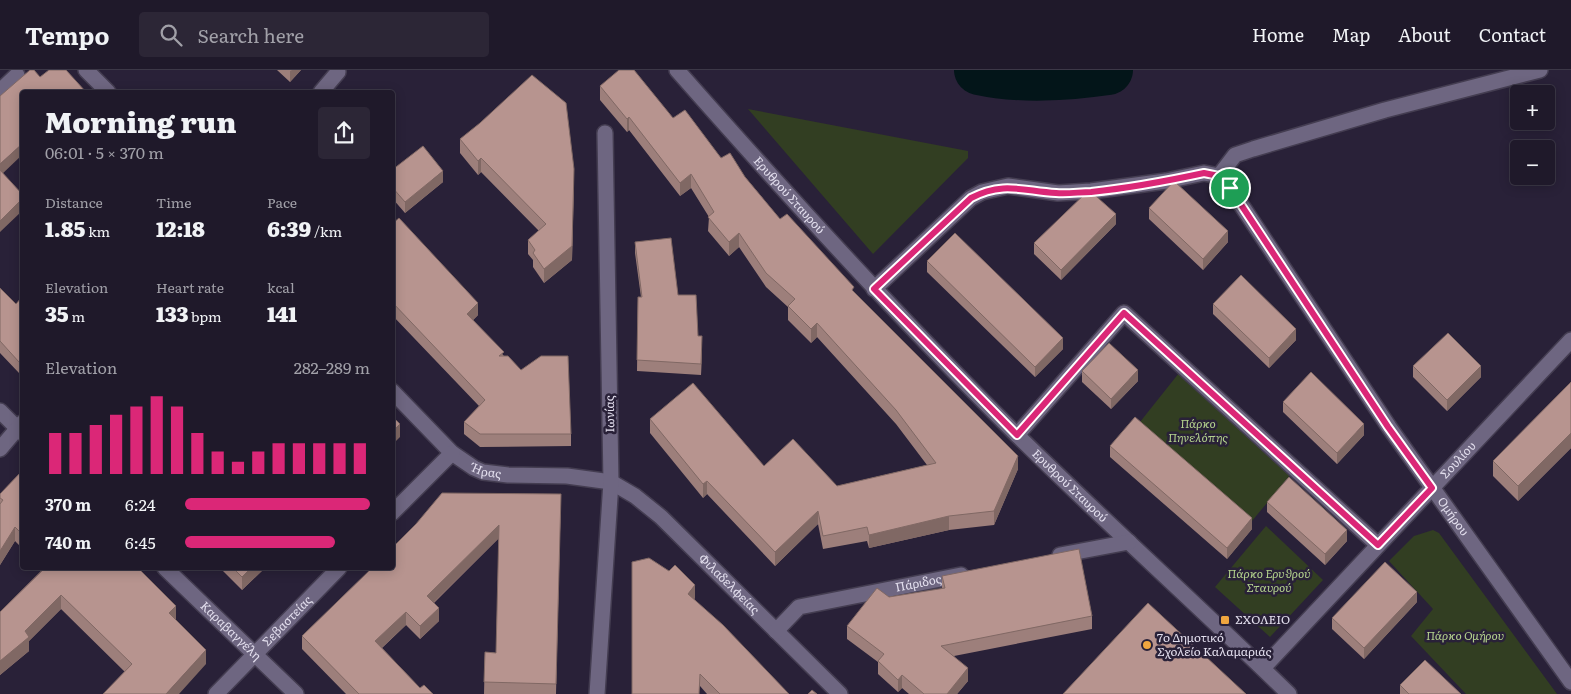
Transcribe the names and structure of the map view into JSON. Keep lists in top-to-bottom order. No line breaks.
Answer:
{"streets":{"street":["Ερυθρού Σταυρού","Ιωνίας","Σουλίου","Ήρας","Ομήρου","Πάριδος","Φιλαδελφείας","Σεβαστείας","Καραβαγγέλη"]},"crossings":[["Ερυθρού Σταυρού","Σουλίου"],["Ιωνίας","Ήρας"],["Ιωνίας","Φιλαδελφείας"],["Σουλίου","Ομήρου"],["Ήρας","Φιλαδελφείας"],["Πάριδος","Φιλαδελφείας"],["Σεβαστείας","Καραβαγγέλη"]],"parks":["Πάρκο Πηνελόπης","Πάρκο Ερυθρού Σταυρού","Πάρκο Ομήρου"],"places":{"transit":["ΣΧΟΛΕΙΟ"],"other":["7o Δημοτικό Σχολείο Καλαμαριάς"]},"page":{"header":"Tempo","search":"Search here","nav":["Home","Map","About","Contact"],"map_buttons":["+","−"],"heading":["Morning run","06:01 · 5 × 370 m"],"stats":[["Distance","1.85 km"],["Time","12:18"],["Pace","6:39 /km"],["Elevation","35 m"],["Heart rate","133 bpm"],["kcal","141"]],"chart":["Elevation","282–289 m"],"list":[{"name":"370 m","note":"6:24"},{"name":"740 m","note":"6:45"}]}}
